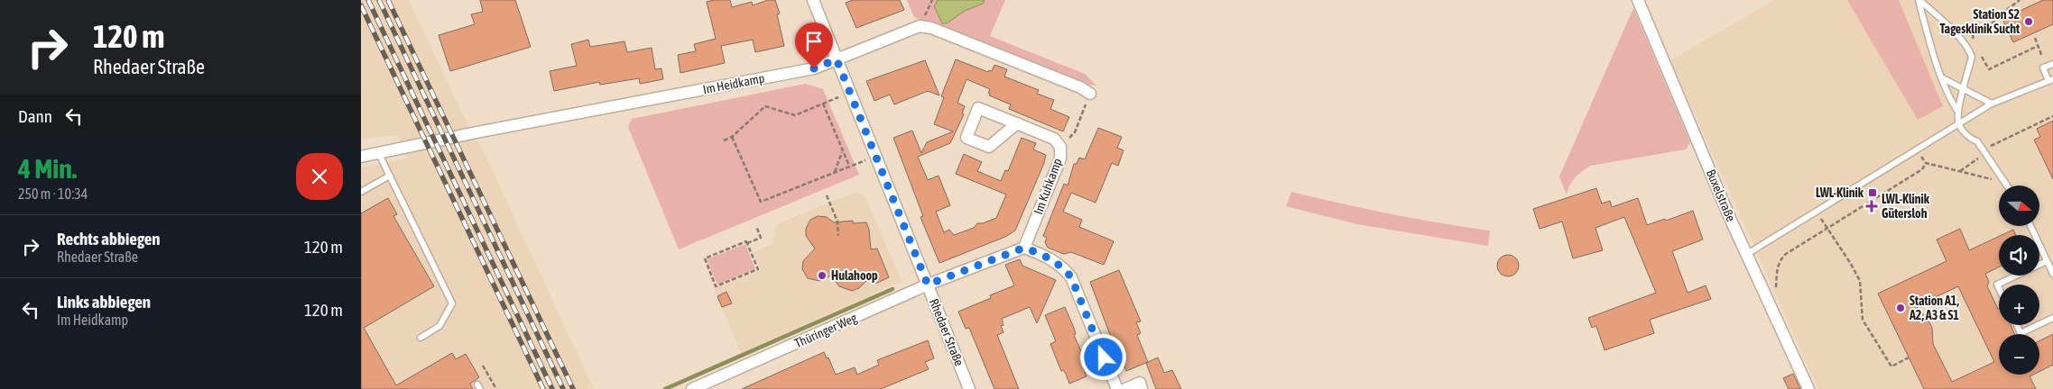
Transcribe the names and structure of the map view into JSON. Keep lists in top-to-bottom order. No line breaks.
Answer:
{"streets":{"street":["Im Heidkamp","Im Kuhkamp","Buxelstraße","Thüringer Weg","Rhedaer Straße"]},"crossings":[["Im Heidkamp","Rhedaer Straße"],["Thüringer Weg","Rhedaer Straße"]],"places":{"other":["Station S2 Tagesklinik Sucht","Hulahoop","Station A1, A2, A3 & S1"],"transit":["LWL-Klinik"],"health":["LWL-Klinik Gütersloh"]},"north":"right","page":{"turn":["120 m","Rhedaer Straße"],"then":"Dann","heading":["4 Min.","250 m · 10:34"],"map_buttons":["+","−"],"list":[{"name":"Rechts abbiegen","note":"Rhedaer Straße","value":"120 m"},{"name":"Links abbiegen","note":"Im Heidkamp","value":"120 m"}]}}
